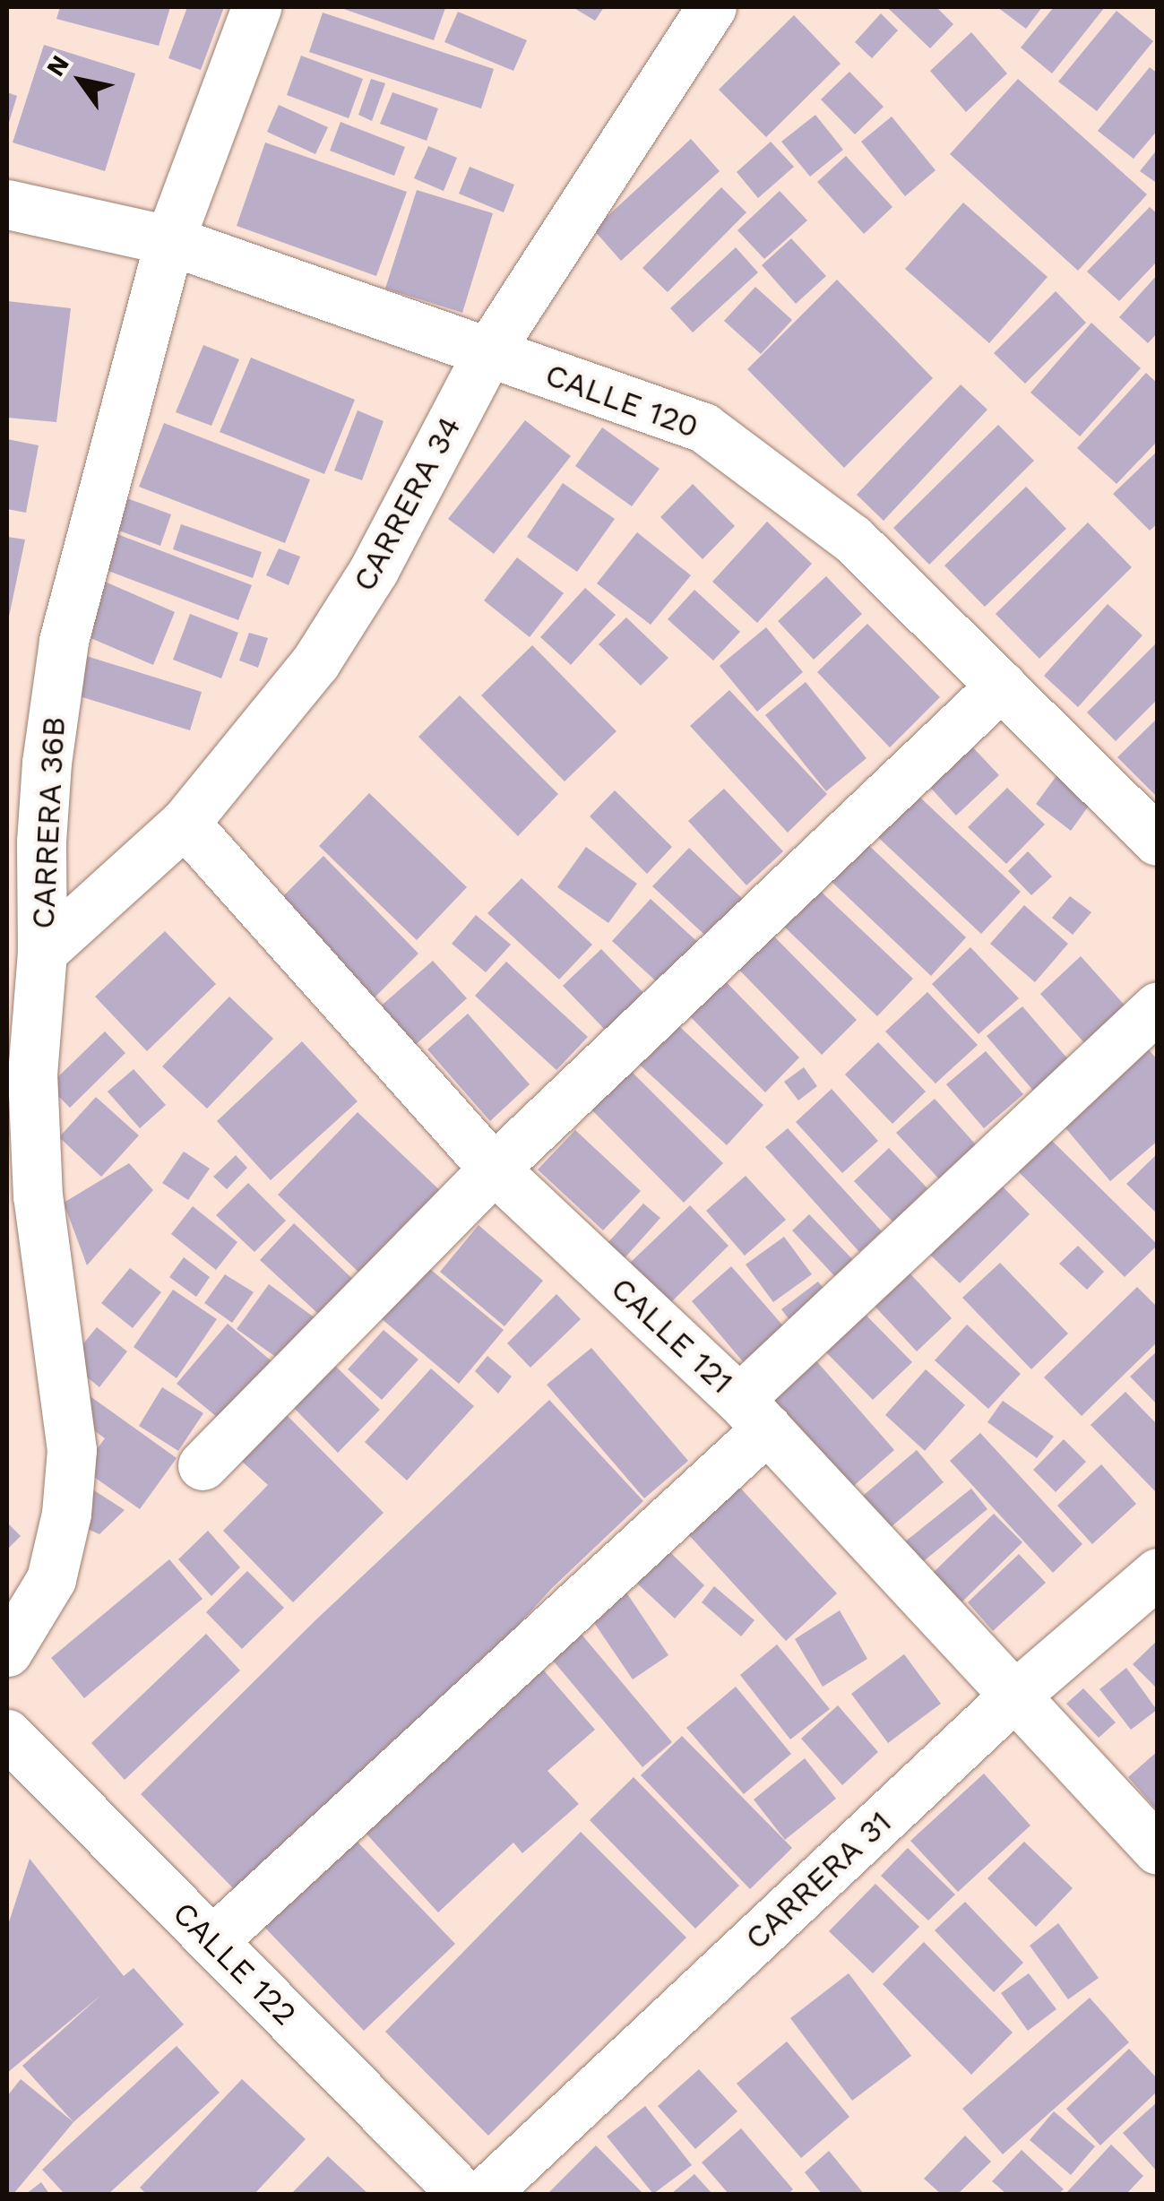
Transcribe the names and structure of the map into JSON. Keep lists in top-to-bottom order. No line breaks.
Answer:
{"streets":{"street":["CALLE 120","CARRERA 34","CARRERA 36B","CALLE 121","CARRERA 31","CALLE 122"]},"crossings":[["CALLE 120","CARRERA 34"],["CALLE 120","CARRERA 36B"],["CARRERA 34","CARRERA 36B"],["CARRERA 34","CALLE 121"],["CALLE 121","CARRERA 31"]],"north":"top left"}
